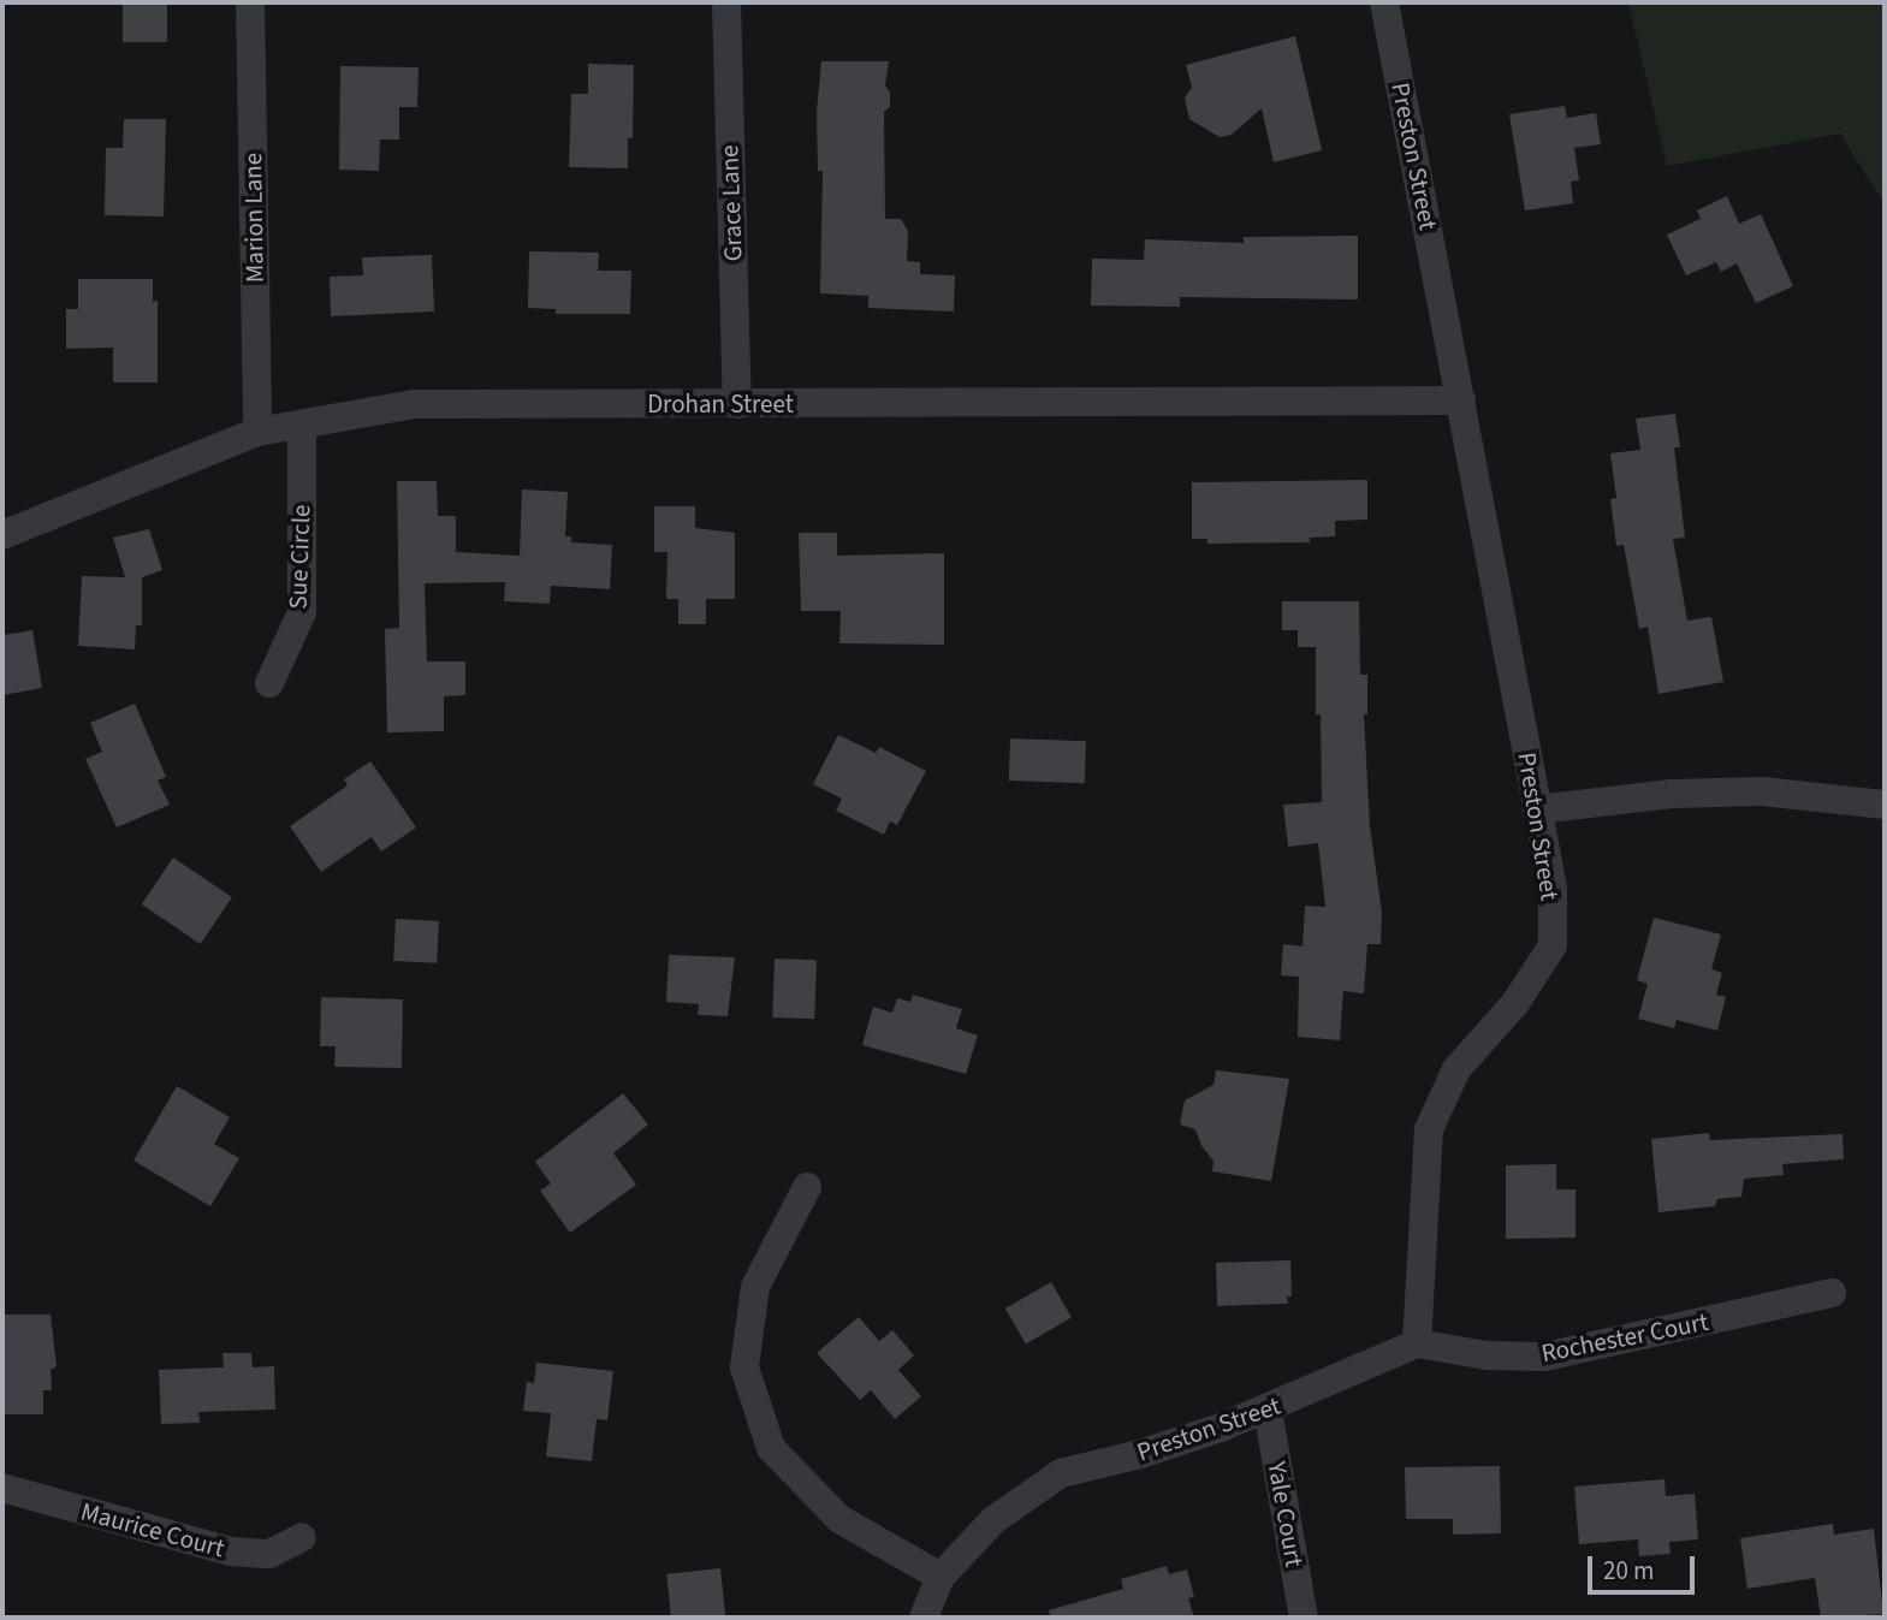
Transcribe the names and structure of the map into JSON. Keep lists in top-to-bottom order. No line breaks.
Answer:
{"streets":{"street":["Preston Street","Grace Lane","Marion Lane","Drohan Street","Sue Circle","Rochester Court","Yale Court","Maurice Court"]},"crossings":[["Preston Street","Drohan Street"],["Preston Street","Rochester Court"],["Preston Street","Yale Court"],["Grace Lane","Drohan Street"],["Marion Lane","Drohan Street"],["Drohan Street","Sue Circle"]],"scale_bar":"20 m"}
